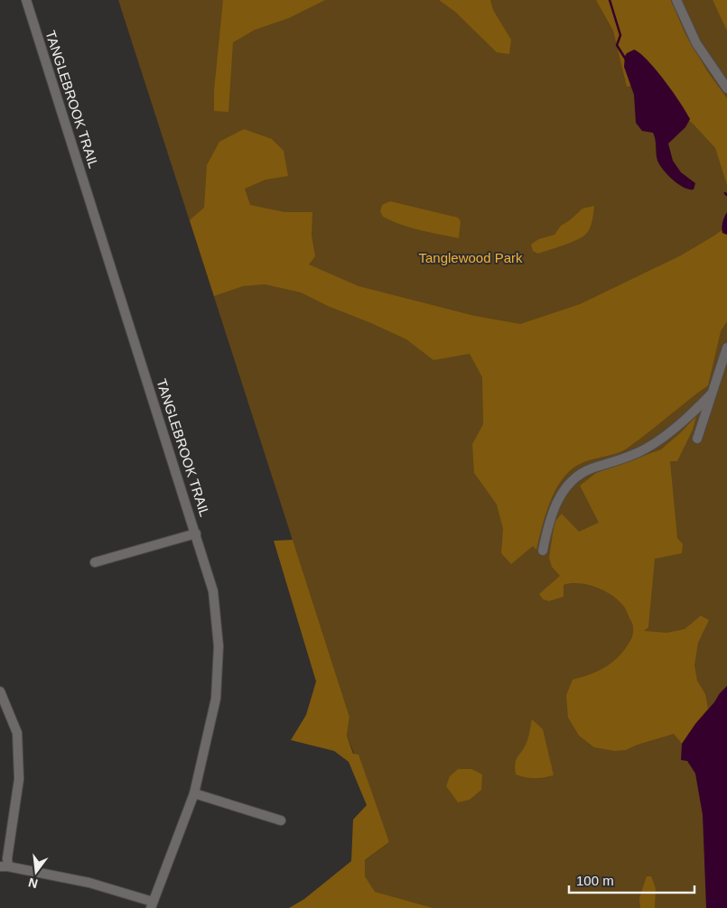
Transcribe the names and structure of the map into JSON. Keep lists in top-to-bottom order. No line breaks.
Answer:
{"streets":{"street":["TANGLEBROOK TRAIL"]},"parks":["Tanglewood Park"],"scale_bar":"100 m","north":"bottom"}
